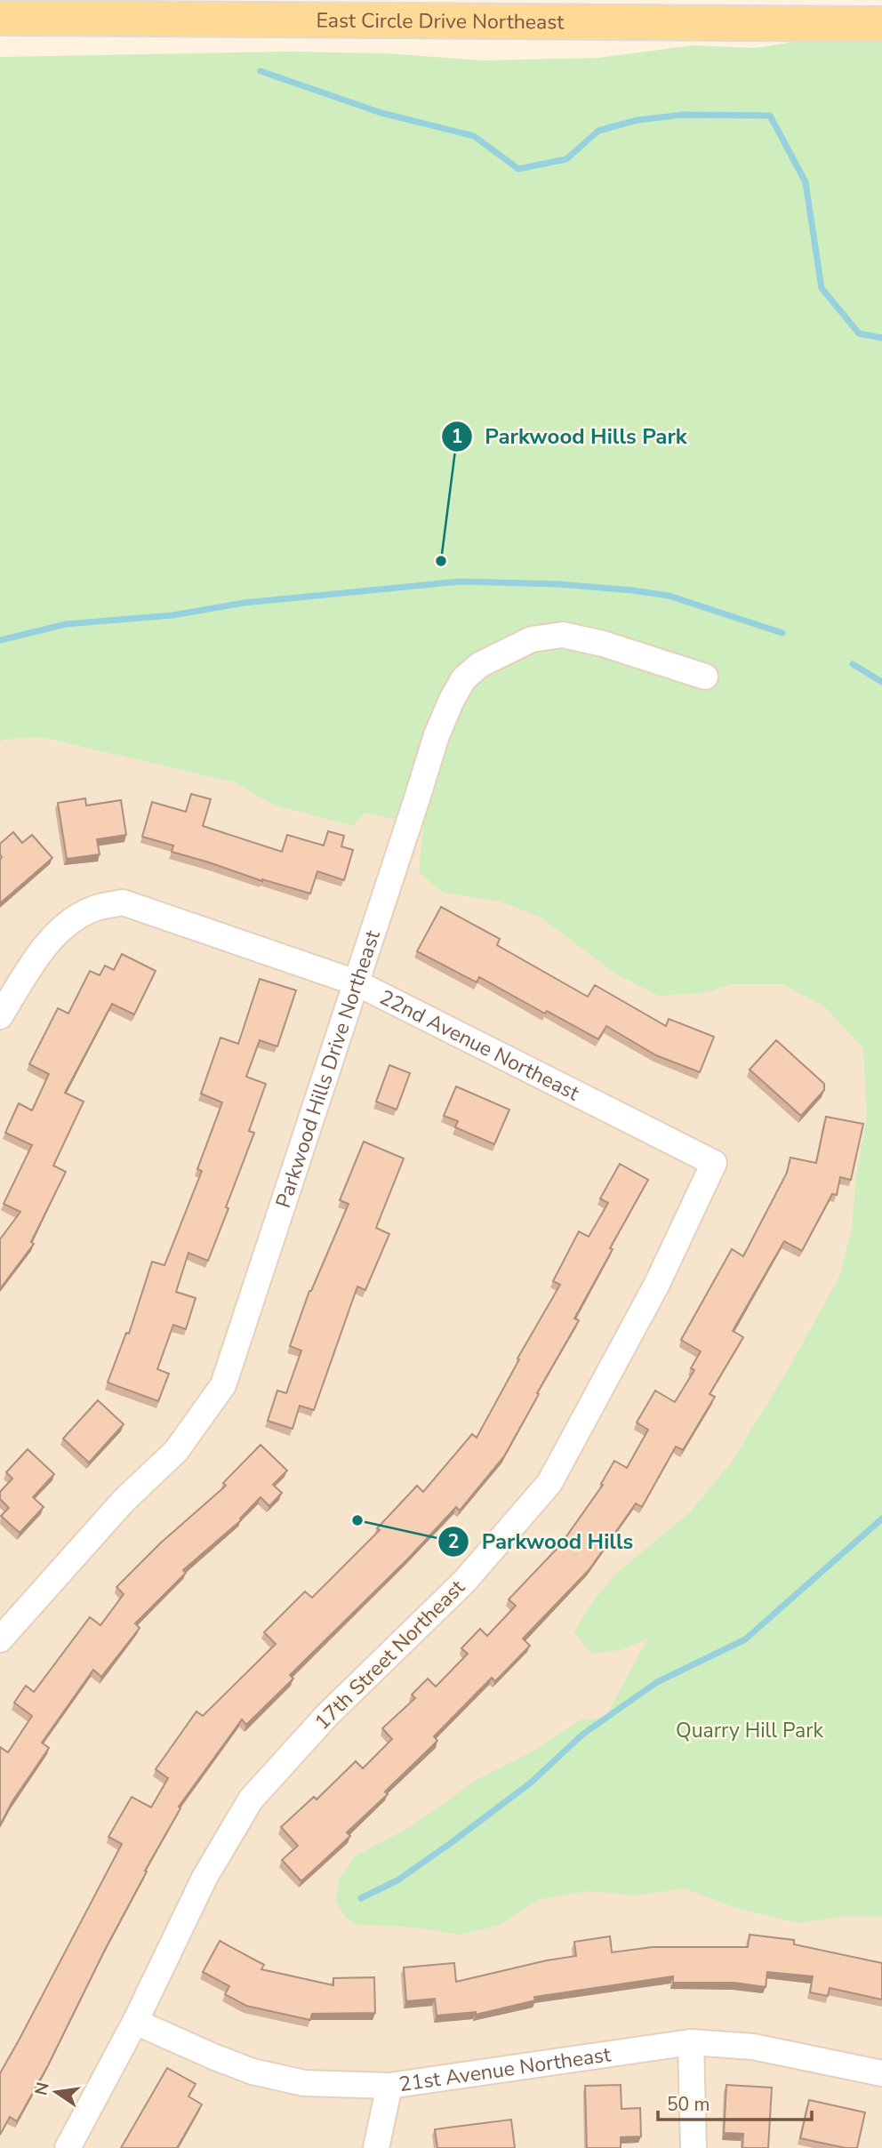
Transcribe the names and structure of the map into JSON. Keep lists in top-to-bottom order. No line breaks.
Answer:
{"streets":{"main road":["East Circle Drive Northeast"],"street":["22nd Avenue Northeast","Parkwood Hills Drive Northeast","17th Street Northeast","21st Avenue Northeast"]},"crossings":[["22nd Avenue Northeast","Parkwood Hills Drive Northeast"],["22nd Avenue Northeast","17th Street Northeast"],["17th Street Northeast","21st Avenue Northeast"]],"parks":["Quarry Hill Park"],"places":["Parkwood Hills Park","Parkwood Hills"],"scale_bar":"50 m","north":"left"}
